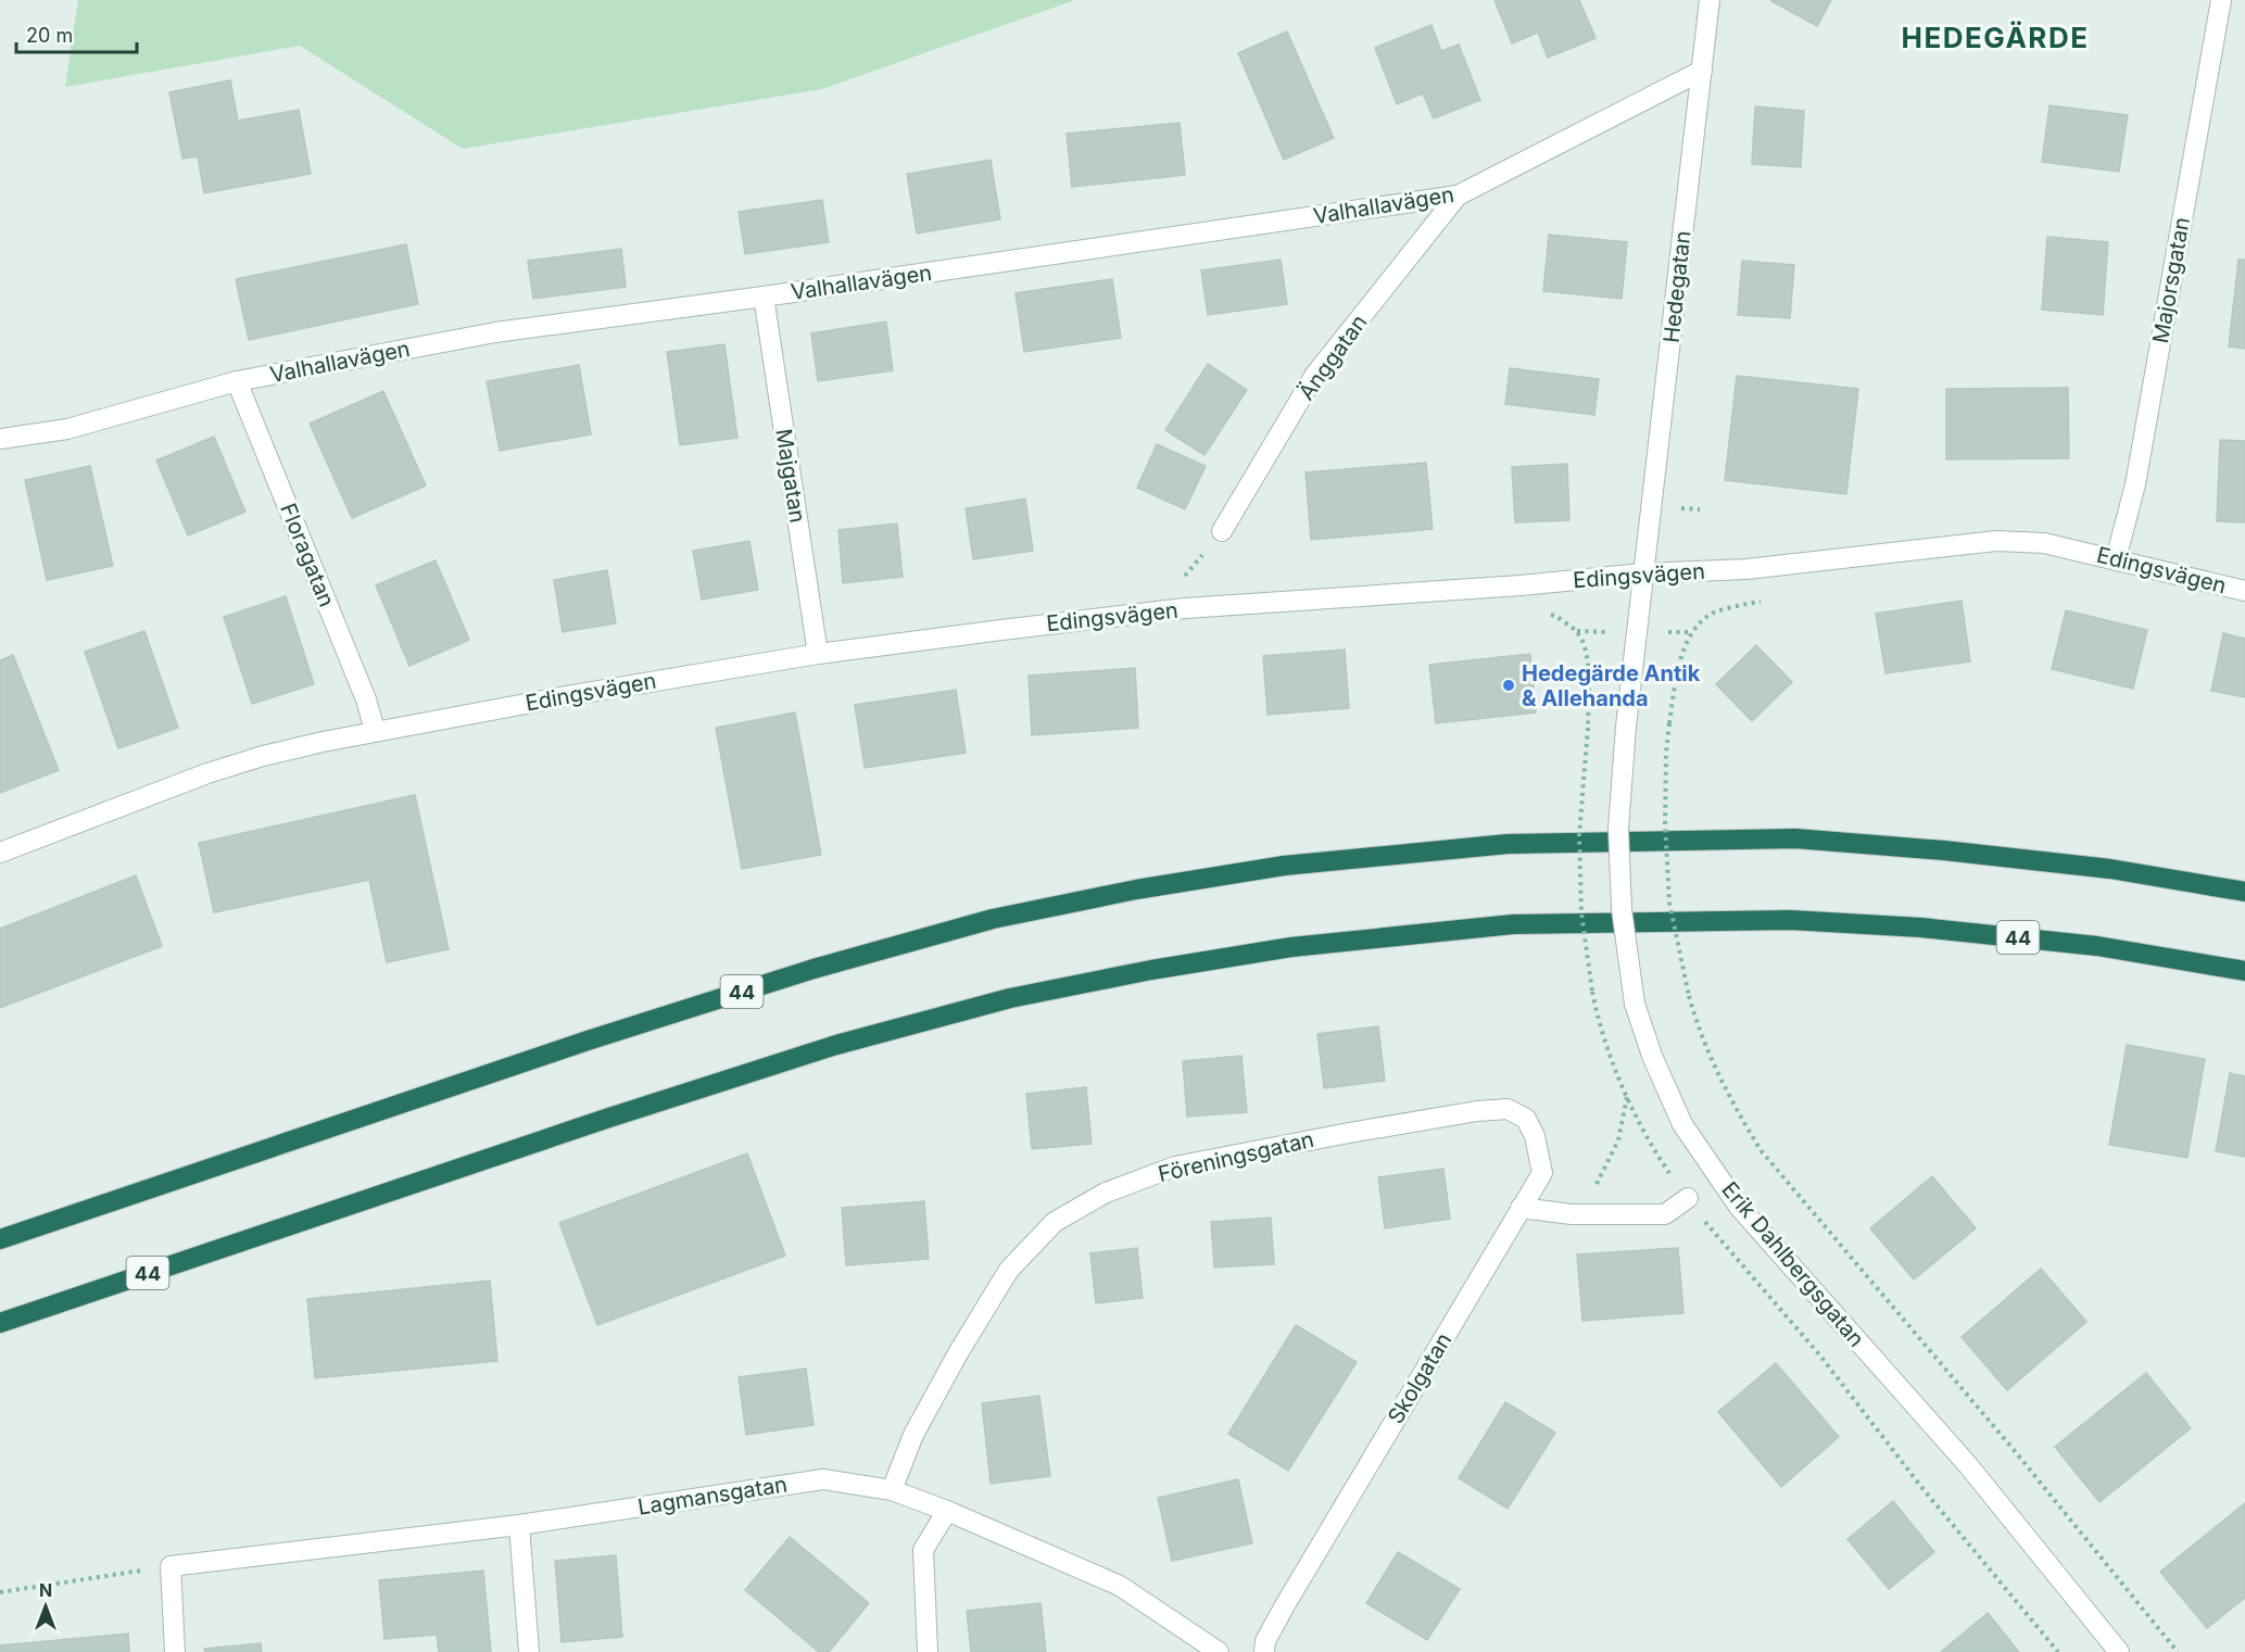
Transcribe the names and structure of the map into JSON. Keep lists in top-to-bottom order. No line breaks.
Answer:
{"streets":{"highway":["44"],"street":["Valhallavägen","Majorsgatan","Hedegatan","Änggatan","Majgatan","Floragatan","Edingsvägen","Föreningsgatan","Erik Dahlbergsgatan","Skolgatan","Lagmansgatan"]},"crossings":[["Valhallavägen","Hedegatan"],["Valhallavägen","Änggatan"],["Valhallavägen","Majgatan"],["Valhallavägen","Floragatan"],["Majorsgatan","Edingsvägen"],["Hedegatan","Edingsvägen"],["Hedegatan","Erik Dahlbergsgatan"],["Majgatan","Edingsvägen"],["Floragatan","Edingsvägen"],["Edingsvägen","Erik Dahlbergsgatan"],["Föreningsgatan","Skolgatan"],["Föreningsgatan","Lagmansgatan"]],"districts":["HEDEGÄRDE"],"places":["Hedegärde Antik & Allehanda"],"scale_bar":"20 m","north":"top"}
